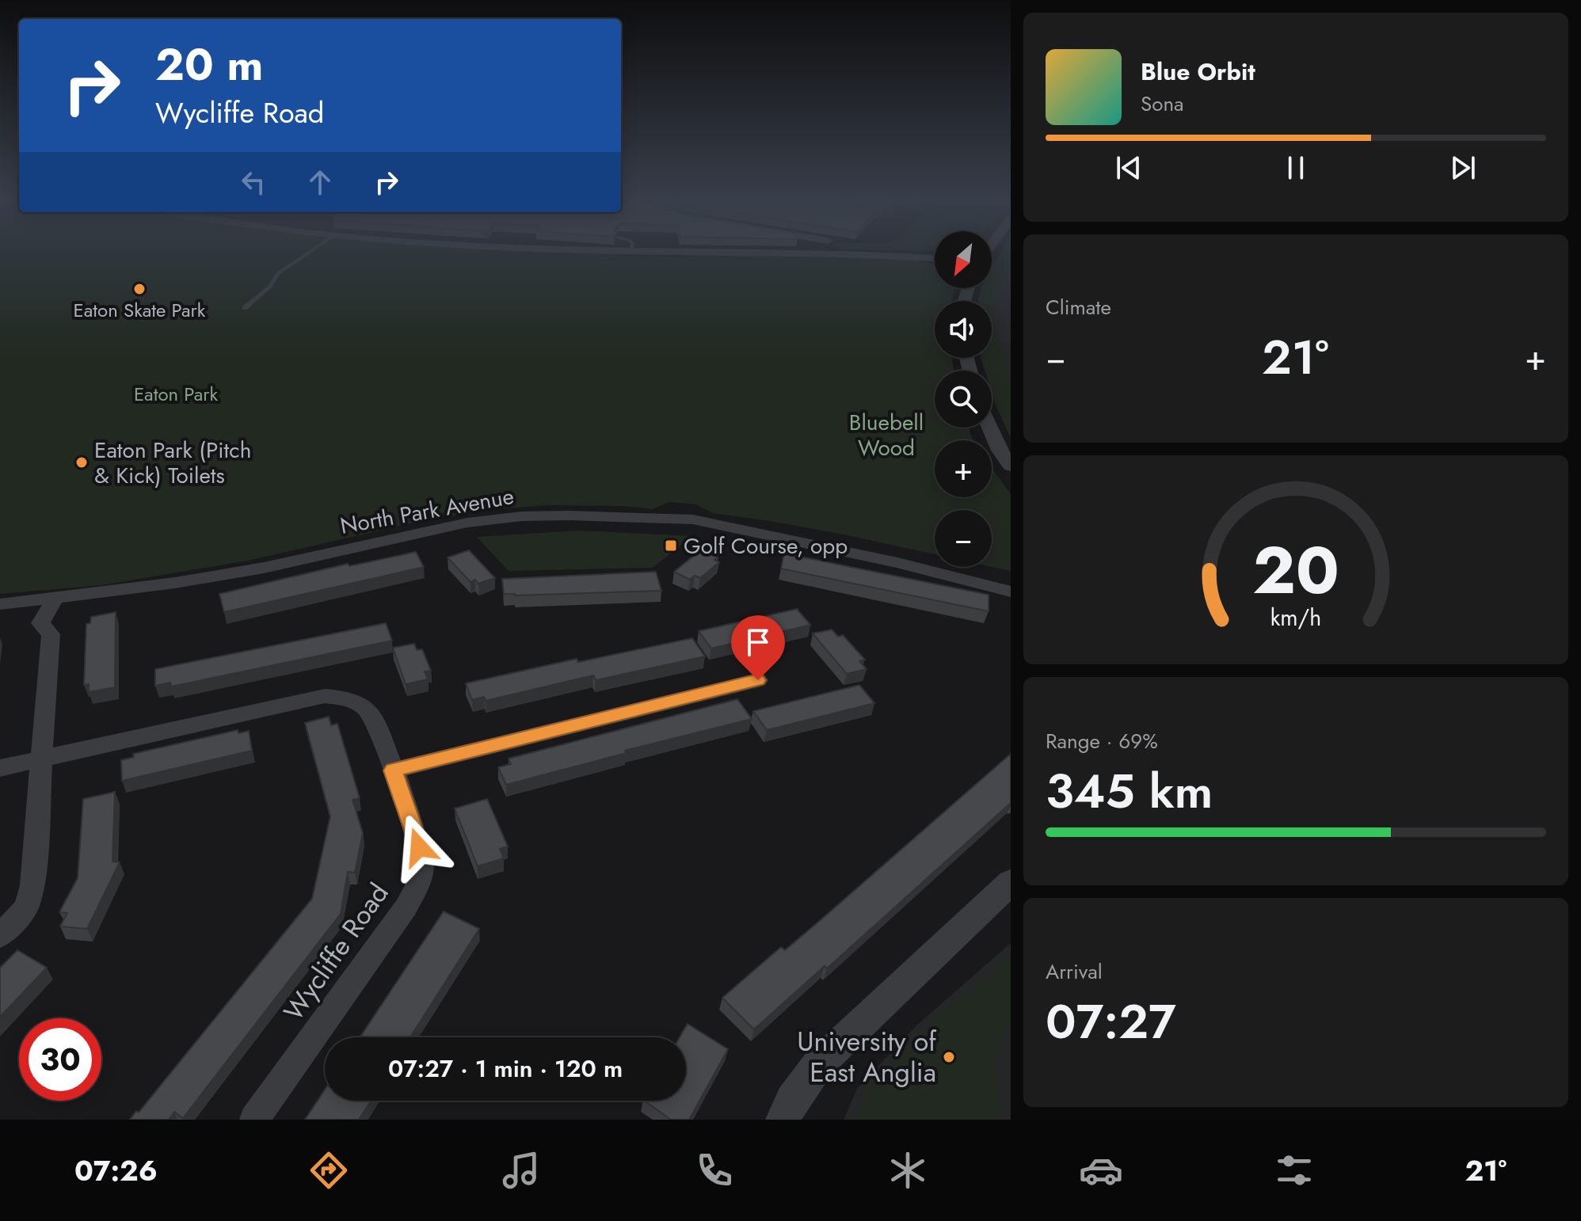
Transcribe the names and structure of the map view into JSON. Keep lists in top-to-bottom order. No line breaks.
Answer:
{"streets":{"street":["North Park Avenue","Wycliffe Road"]},"parks":["Eaton Park","Bluebell Wood"],"places":{"other":["Eaton Skate Park","Eaton Park (Pitch & Kick) Toilets","University of East Anglia"],"transit":["Golf Course, opp"]},"north":"bottom left","page":{"turn":["20 m","Wycliffe Road"],"song":["Blue Orbit","Sona"],"map_buttons":["+","−"],"tile":["Climate",["Range · 69%","345 km"],["Arrival","07:27"]],"heat":["−","21°","+"],"limit":"30","trip":"07:27 · 1 min · 120 m","tabs":["07:26","21°"],"gauge":["20","km/h"]}}
